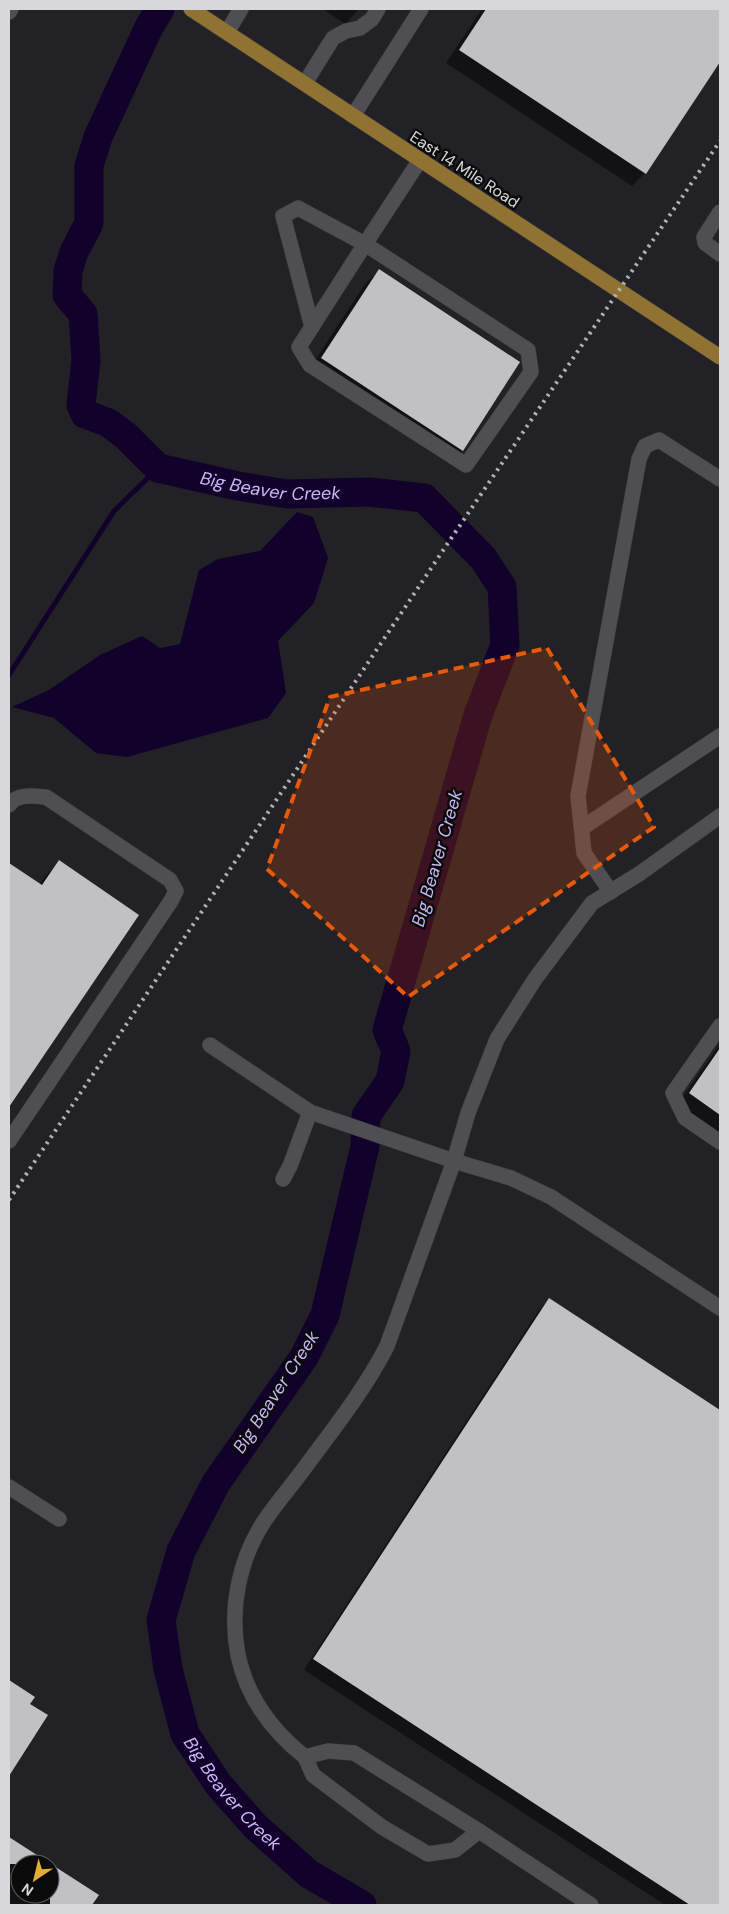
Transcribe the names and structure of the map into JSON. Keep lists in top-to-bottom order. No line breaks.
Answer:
{"streets":{"main road":["East 14 Mile Road"]},"water":["Big Beaver Creek"],"north":"bottom left"}
